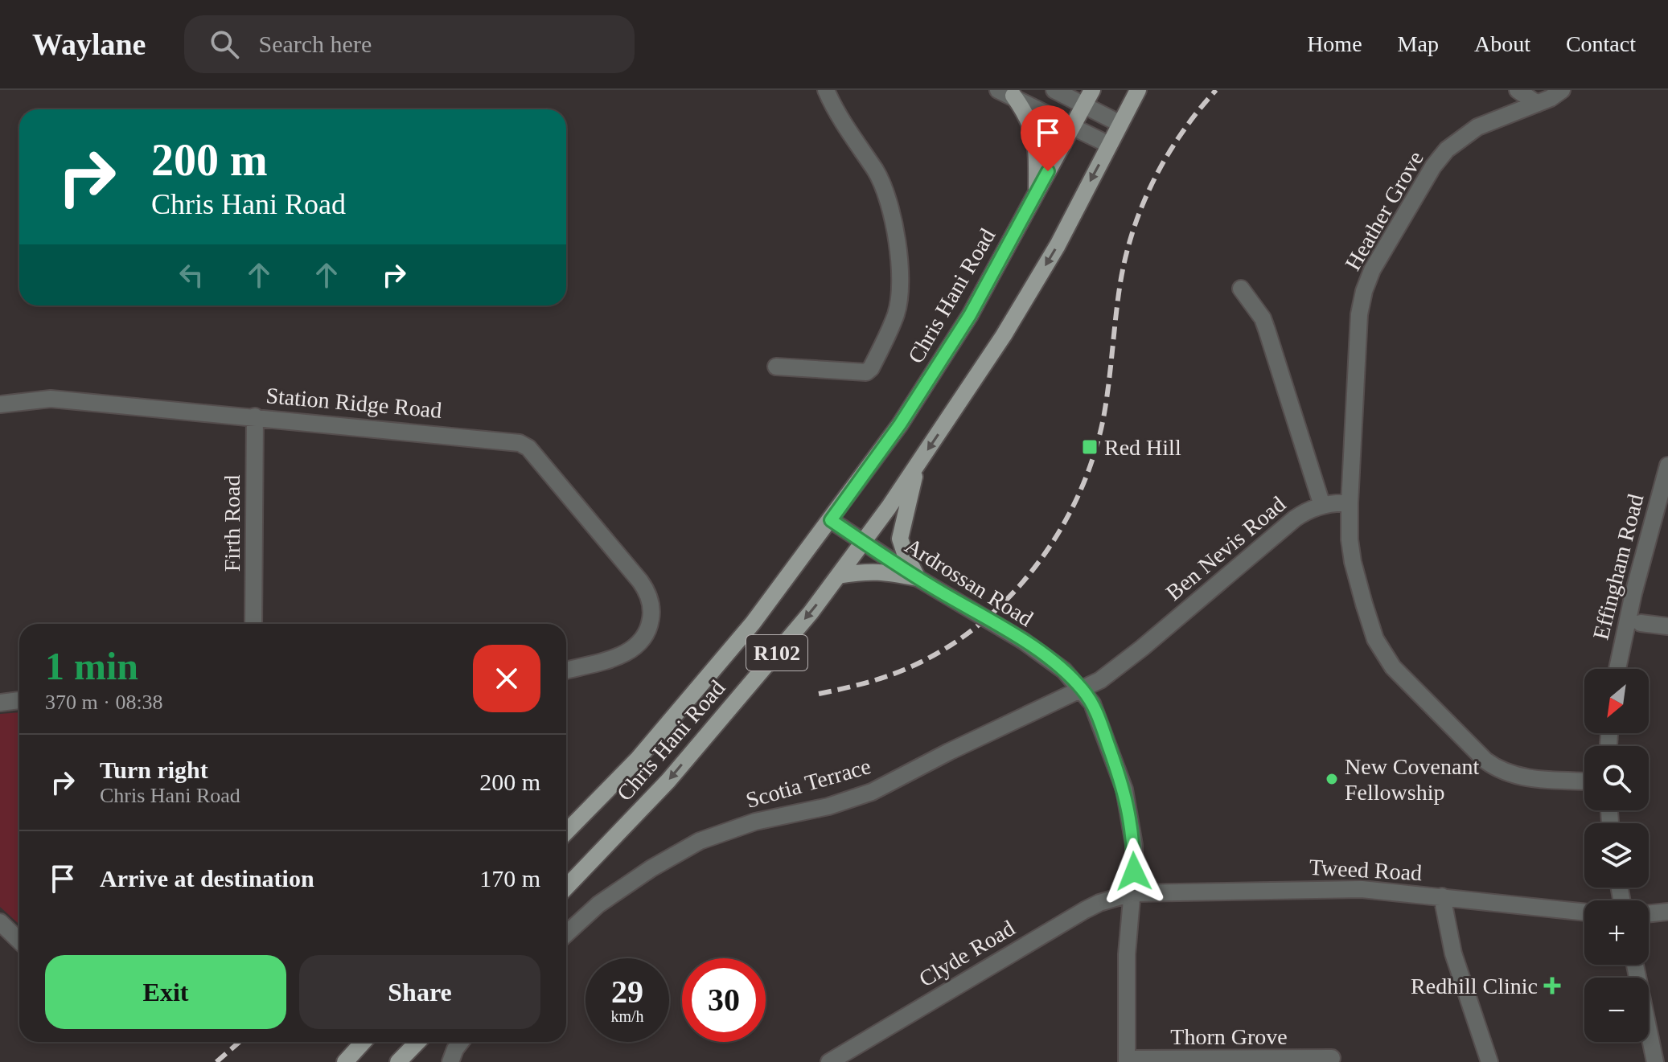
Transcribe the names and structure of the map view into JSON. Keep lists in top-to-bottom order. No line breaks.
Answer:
{"streets":{"main road":["Chris Hani Road","R102"],"street":["Heather Grove","Station Ridge Road","Firth Road","Ben Nevis Road","Effingham Road","Ardrossan Road","Scotia Terrace","Tweed Road","Clyde Road","Thorn Grove"]},"crossings":[["Heather Grove","Ben Nevis Road"],["Chris Hani Road","Ardrossan Road"],["Station Ridge Road","Firth Road"],["Ben Nevis Road","Ardrossan Road"],["Ben Nevis Road","Scotia Terrace"],["Ardrossan Road","Scotia Terrace"],["Ardrossan Road","Tweed Road"],["Ardrossan Road","Clyde Road"],["Ardrossan Road","Thorn Grove"],["Tweed Road","Clyde Road"]],"places":{"transit":["Red Hill"],"other":["New Covenant Fellowship"],"health":["Redhill Clinic"]},"north":"bottom left","page":{"header":"Waylane","search":"Search here","nav":["Home","Map","About","Contact"],"turn":["200 m","Chris Hani Road"],"heading":["1 min","370 m · 08:38"],"map_buttons":["+","−"],"list":[{"name":"Turn right","note":"Chris Hani Road","value":"200 m"},{"name":"Arrive at destination","value":"170 m"}],"buttons":["Exit","Share"],"speed":"29 km/h","limit":"30"}}
